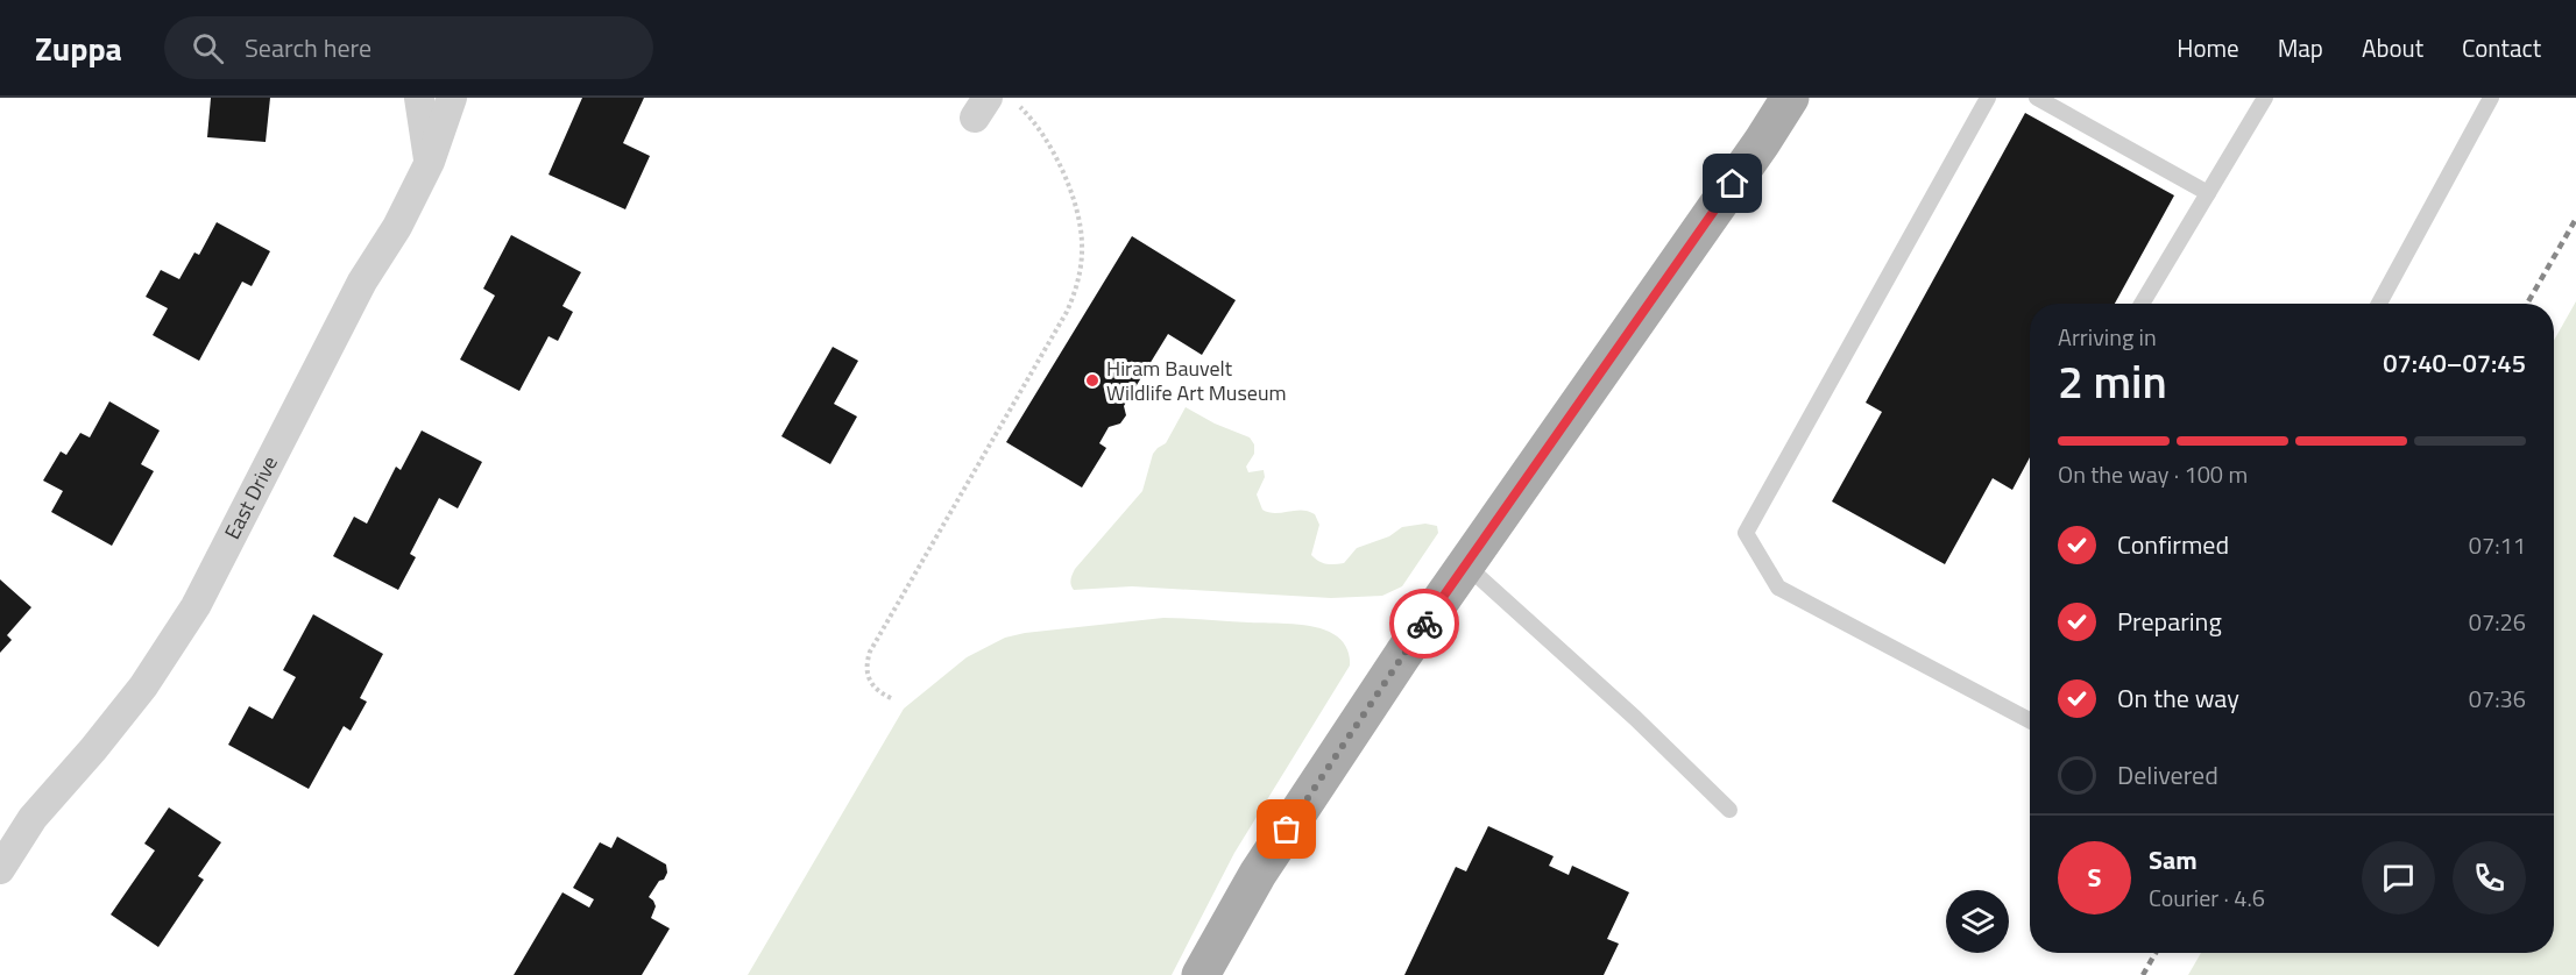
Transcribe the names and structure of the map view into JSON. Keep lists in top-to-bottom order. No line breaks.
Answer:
{"streets":{"street":["East Drive"]},"places":["Hiram Bauvelt Wildlife Art Museum"],"page":{"header":"Zuppa","search":"Search here","nav":["Home","Map","About","Contact"],"heading":["2 min","Arriving in","07:40–07:45"],"panel":["Sam","Courier · 4.6"],"bar":"On the way · 100 m","list":[["Confirmed","07:11"],["Preparing","07:26"],["On the way","07:36"],"Delivered"],"round":"S"}}
